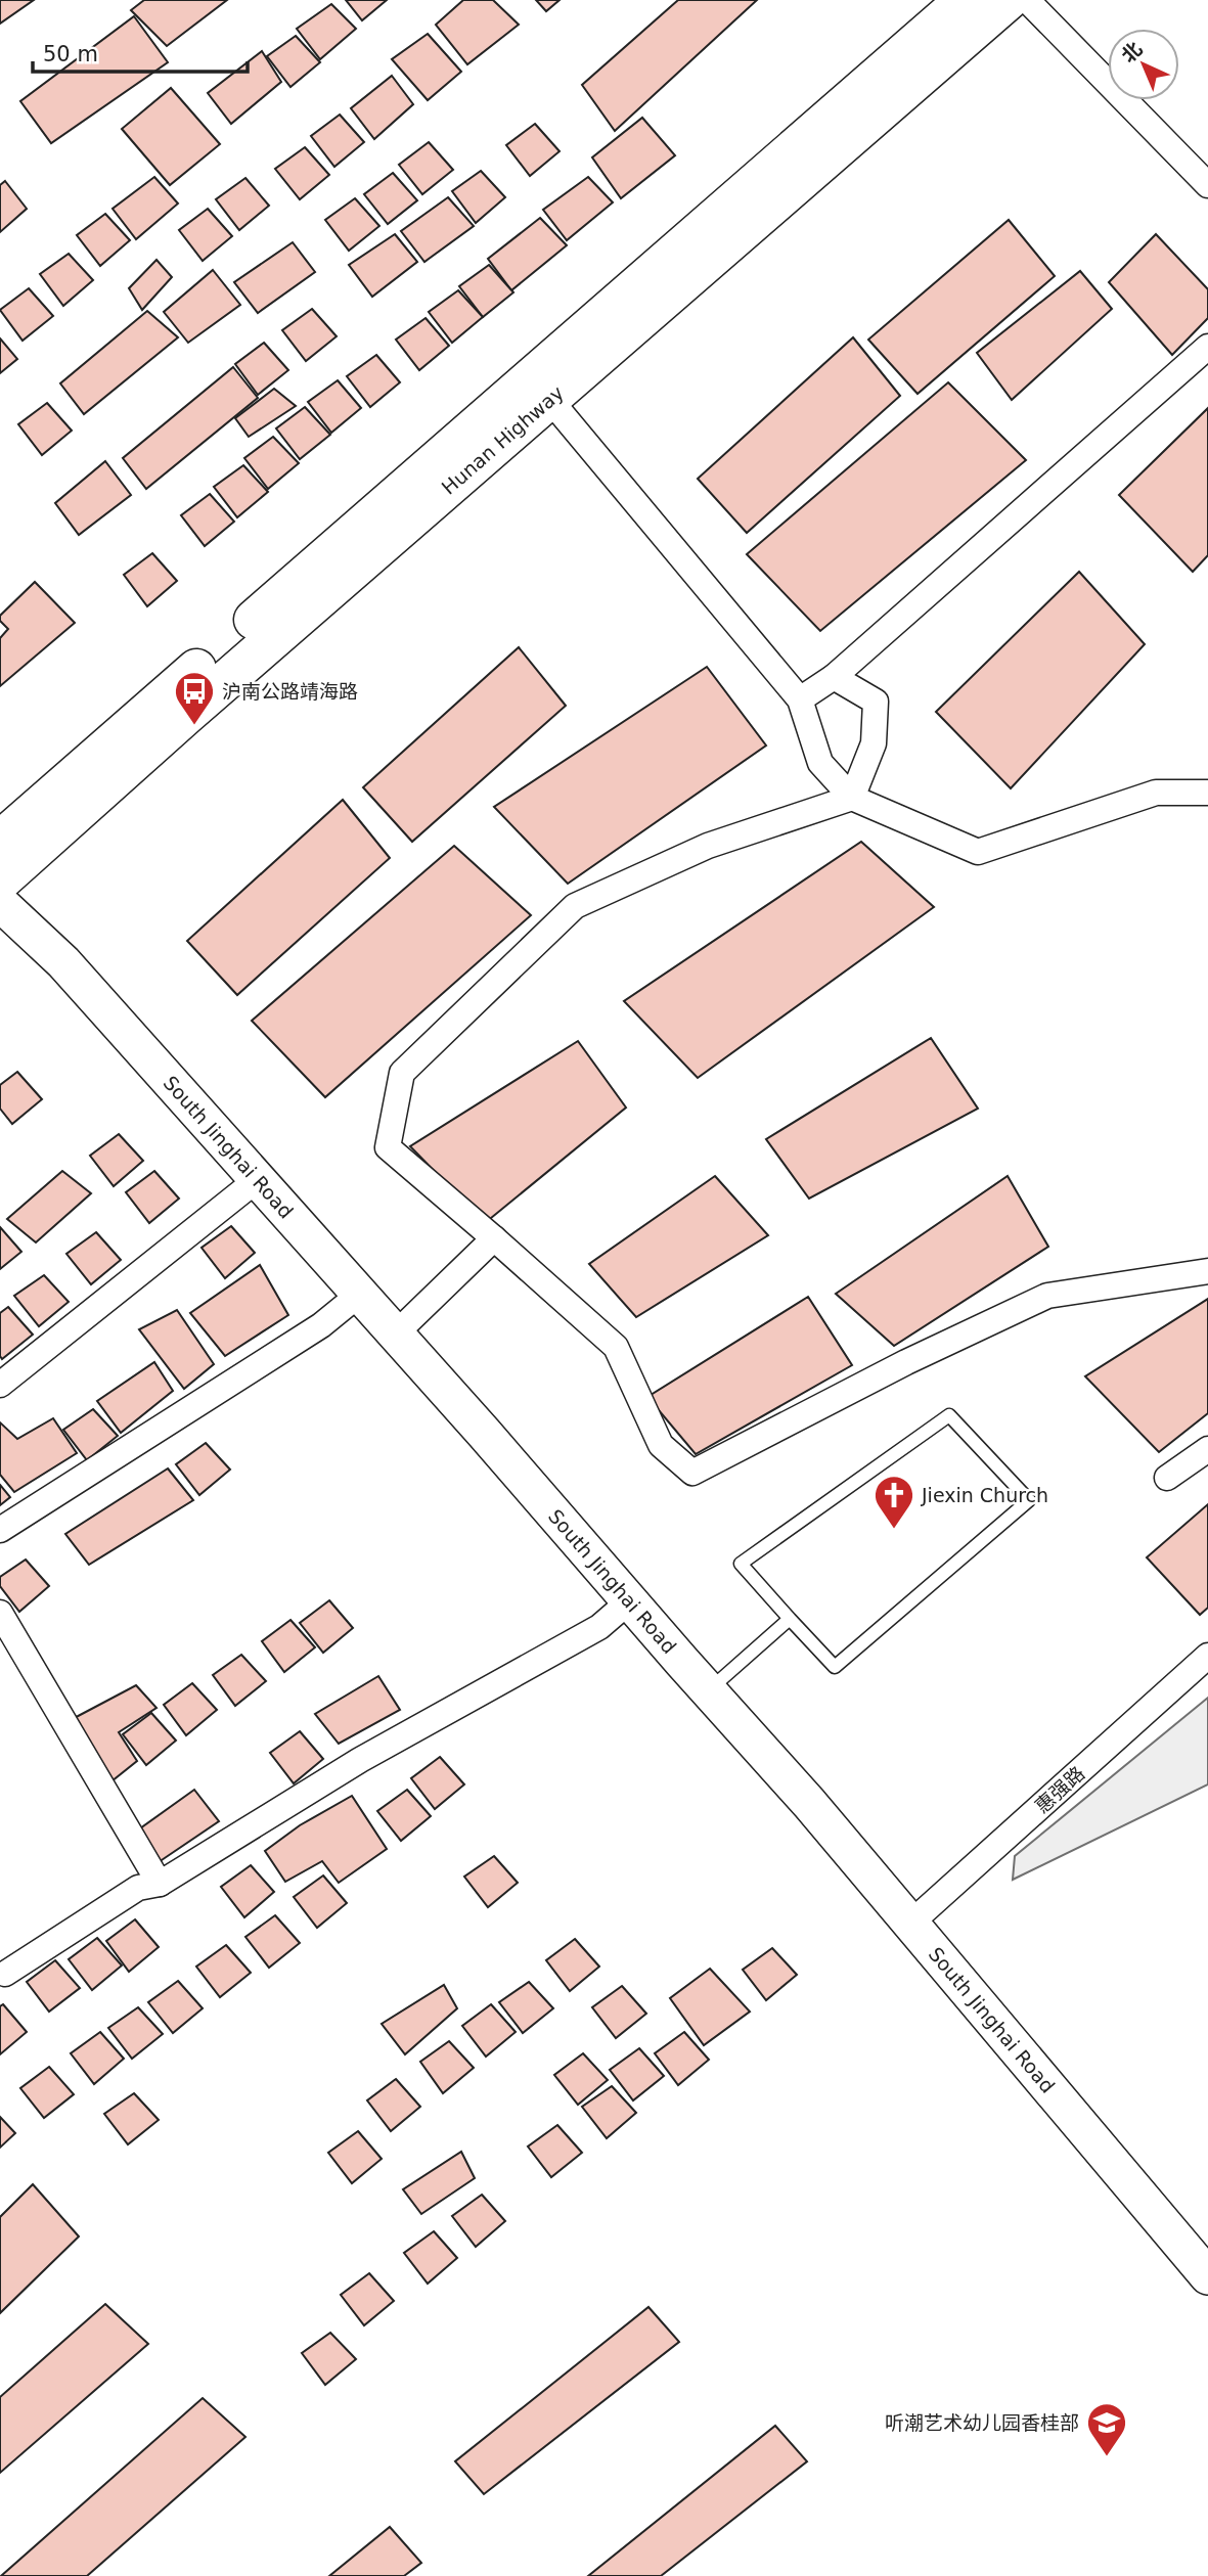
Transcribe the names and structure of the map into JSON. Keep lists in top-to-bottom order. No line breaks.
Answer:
{"streets":{"main road":["Hunan Highway"],"street":["South Jinghai Road","惠强路"]},"crossings":[["South Jinghai Road","惠强路"]],"places":{"bus stop":["沪南公路靖海路"],"church":["Jiexin Church"],"school or university":["听潮艺术幼儿园香桂部"]},"scale_bar":"50 m","north":"top left"}
